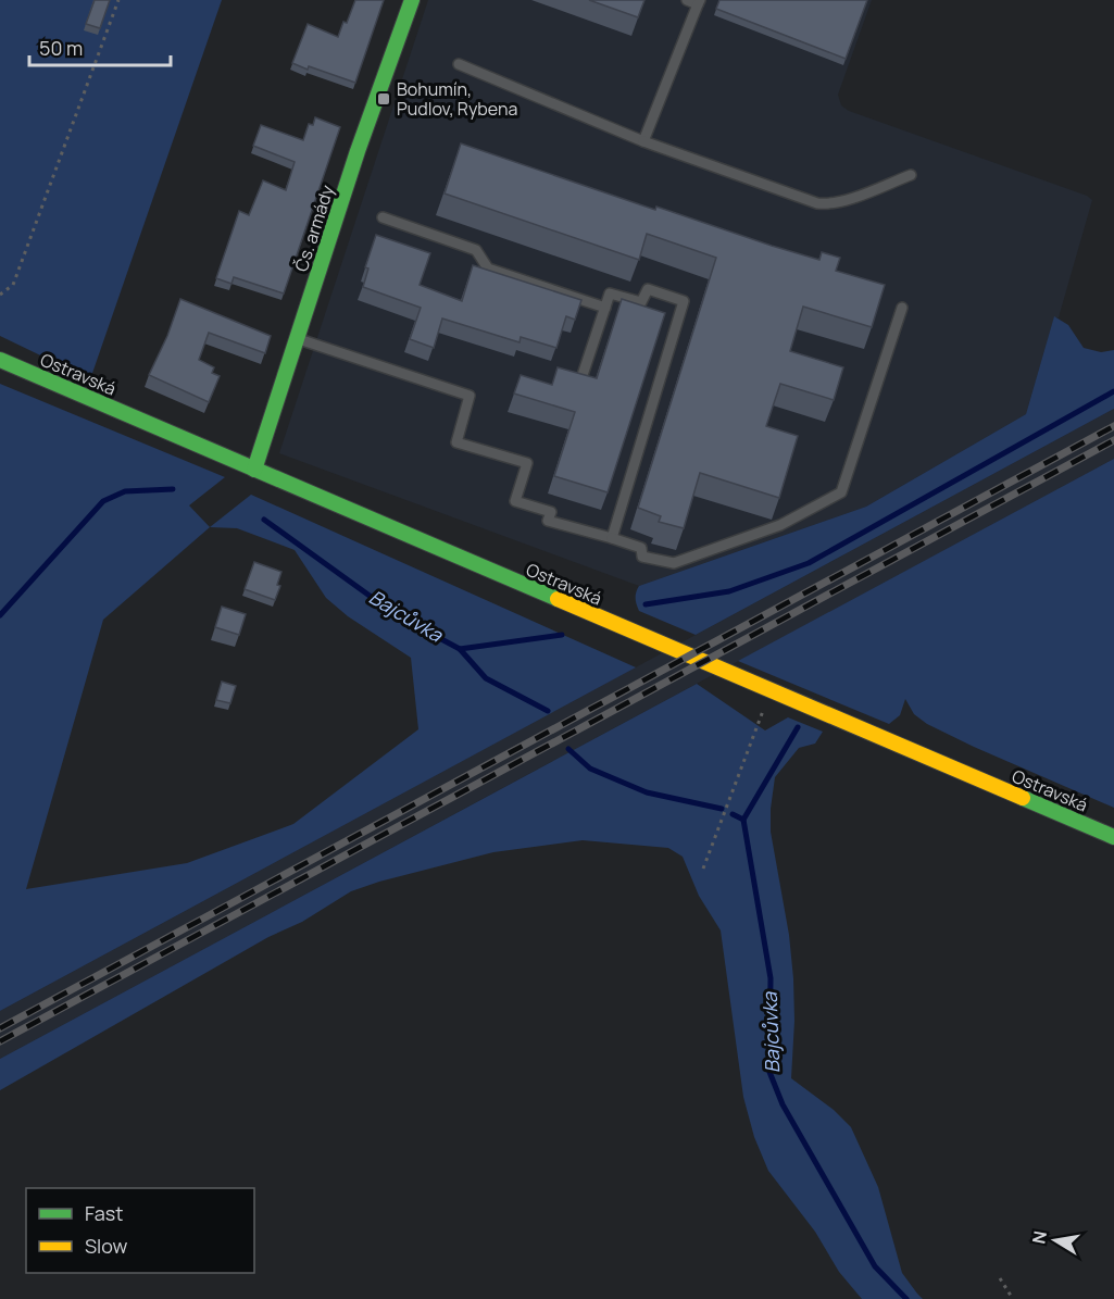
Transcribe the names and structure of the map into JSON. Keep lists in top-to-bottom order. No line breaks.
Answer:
{"streets":{"main road":["Čs. armády","Ostravská"]},"crossings":[["Čs. armády","Ostravská"]],"water":["Bajcůvka"],"places":{"transit":["Bohumín, Pudlov, Rybena"]},"legend":["Fast","Slow"],"scale_bar":"50 m","north":"left"}
